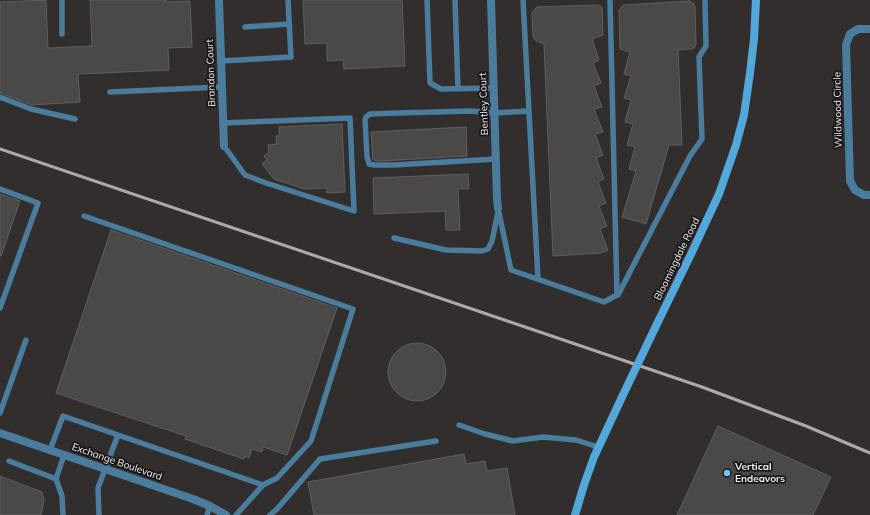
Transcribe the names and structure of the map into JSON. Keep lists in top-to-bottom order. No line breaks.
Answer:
{"streets":{"main road":["Bloomingdale Road"],"street":["Brandon Court","Bentley Court","Wildwood Circle","Exchange Boulevard"]},"places":["Vertical Endeavors"]}
